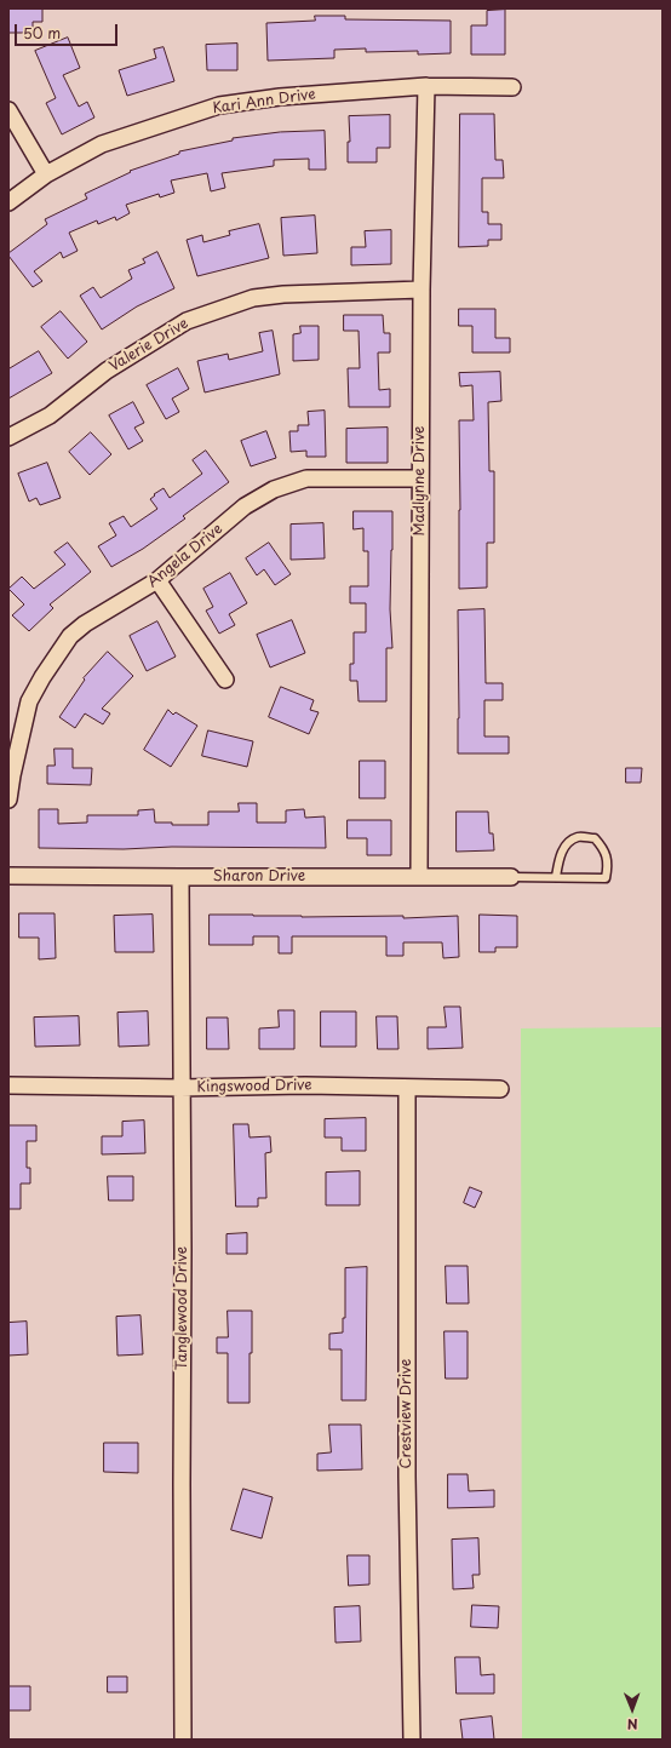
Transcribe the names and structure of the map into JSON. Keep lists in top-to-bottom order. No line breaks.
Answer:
{"streets":{"street":["Kari Ann Drive","Valerie Drive","Madlynne Drive","Angela Drive","Sharon Drive","Kingswood Drive","Tanglewood Drive","Crestview Drive"]},"crossings":[["Kari Ann Drive","Madlynne Drive"],["Valerie Drive","Madlynne Drive"],["Madlynne Drive","Angela Drive"],["Madlynne Drive","Sharon Drive"],["Sharon Drive","Tanglewood Drive"],["Kingswood Drive","Tanglewood Drive"],["Kingswood Drive","Crestview Drive"]],"scale_bar":"50 m","north":"bottom"}
